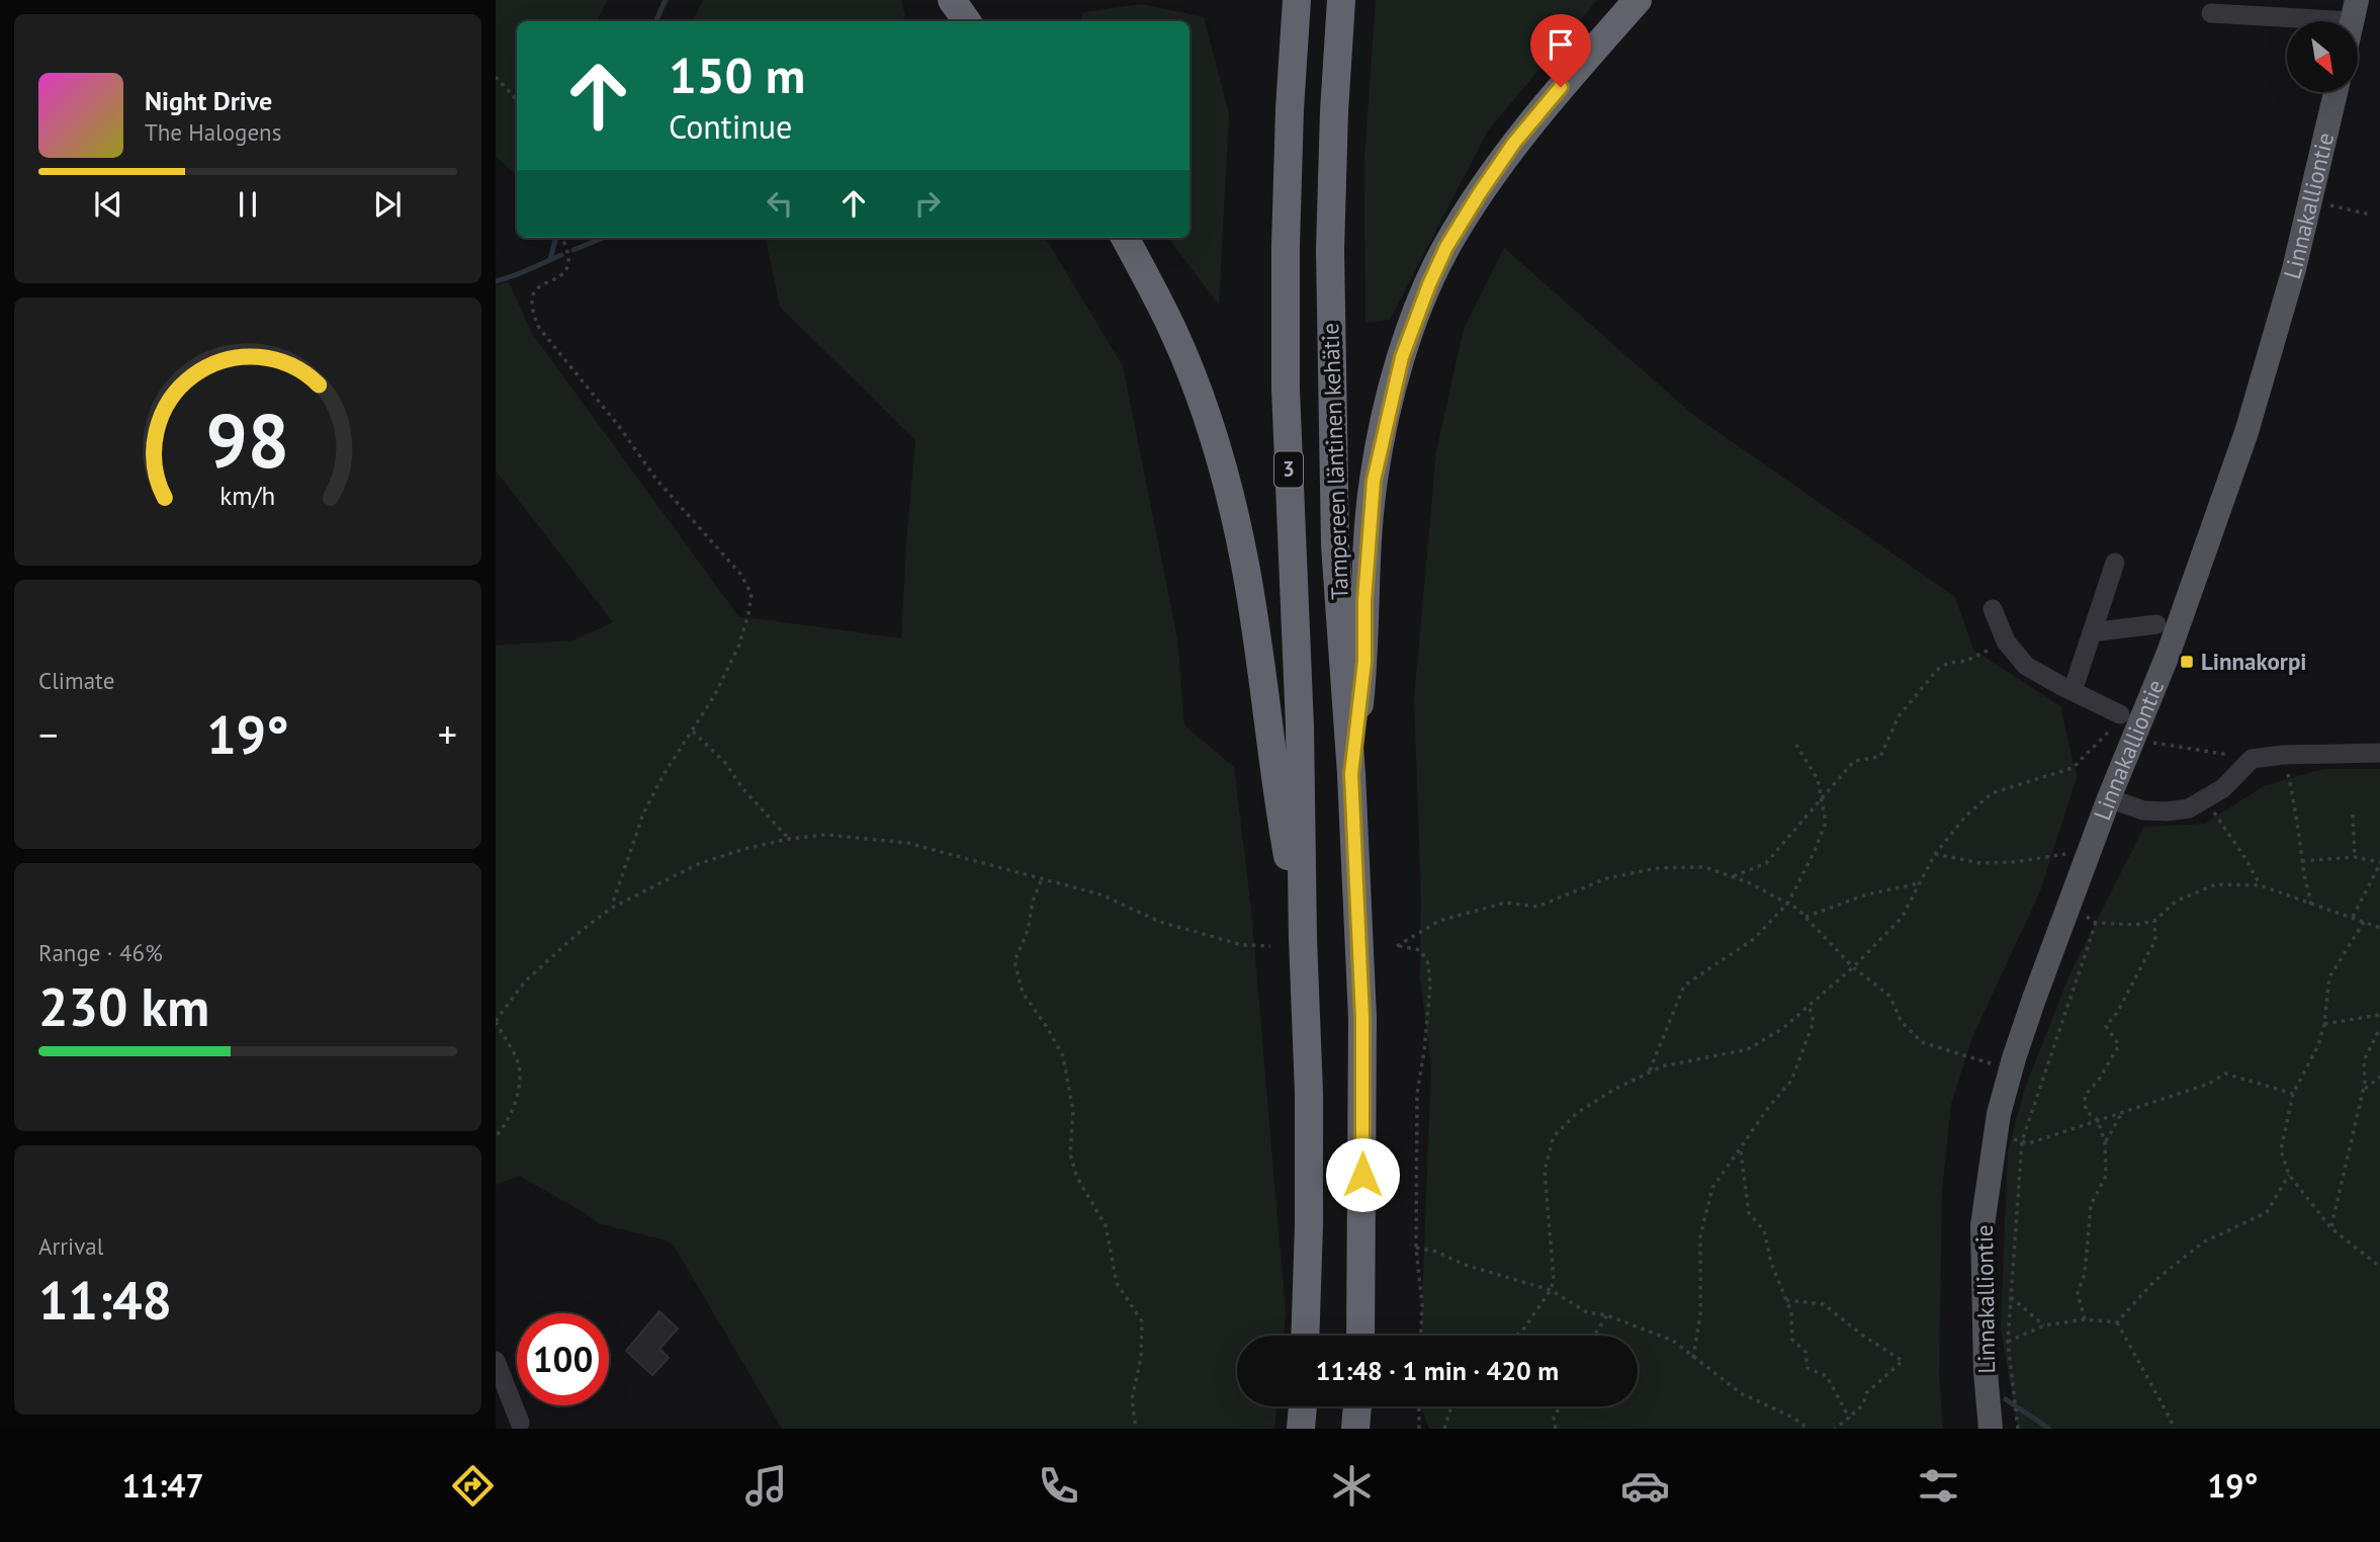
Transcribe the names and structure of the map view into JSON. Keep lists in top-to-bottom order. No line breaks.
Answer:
{"streets":{"highway":["Tampereen läntinen kehätie","3"],"main road":["Linnakalliontie"]},"places":{"transit":["Linnakorpi"]},"north":"bottom right","page":{"turn":["150 m","Continue"],"song":["Night Drive","The Halogens"],"tile":["Climate",["Range · 46%","230 km"],["Arrival","11:48"]],"heat":["−","19°","+"],"limit":"100","trip":"11:48 · 1 min · 420 m","tabs":["11:47","19°"],"gauge":["98","km/h"]}}
